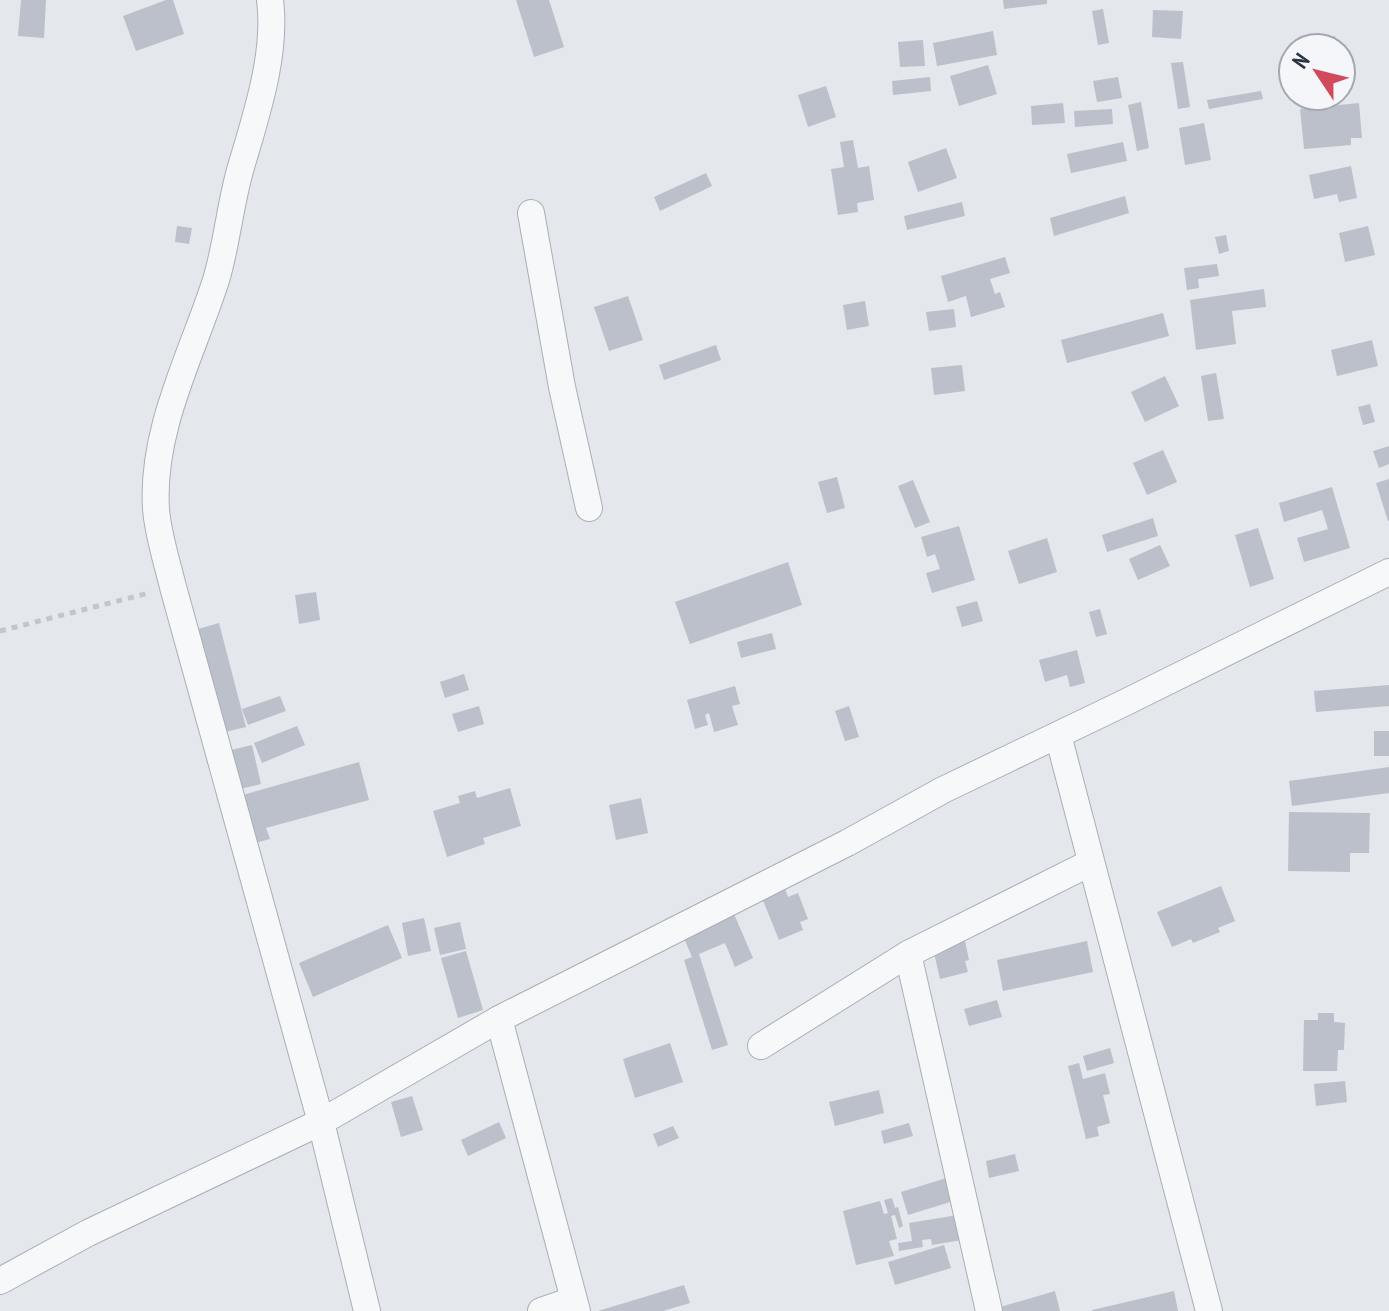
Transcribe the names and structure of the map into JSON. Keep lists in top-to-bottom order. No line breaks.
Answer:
{"north":"top left"}
